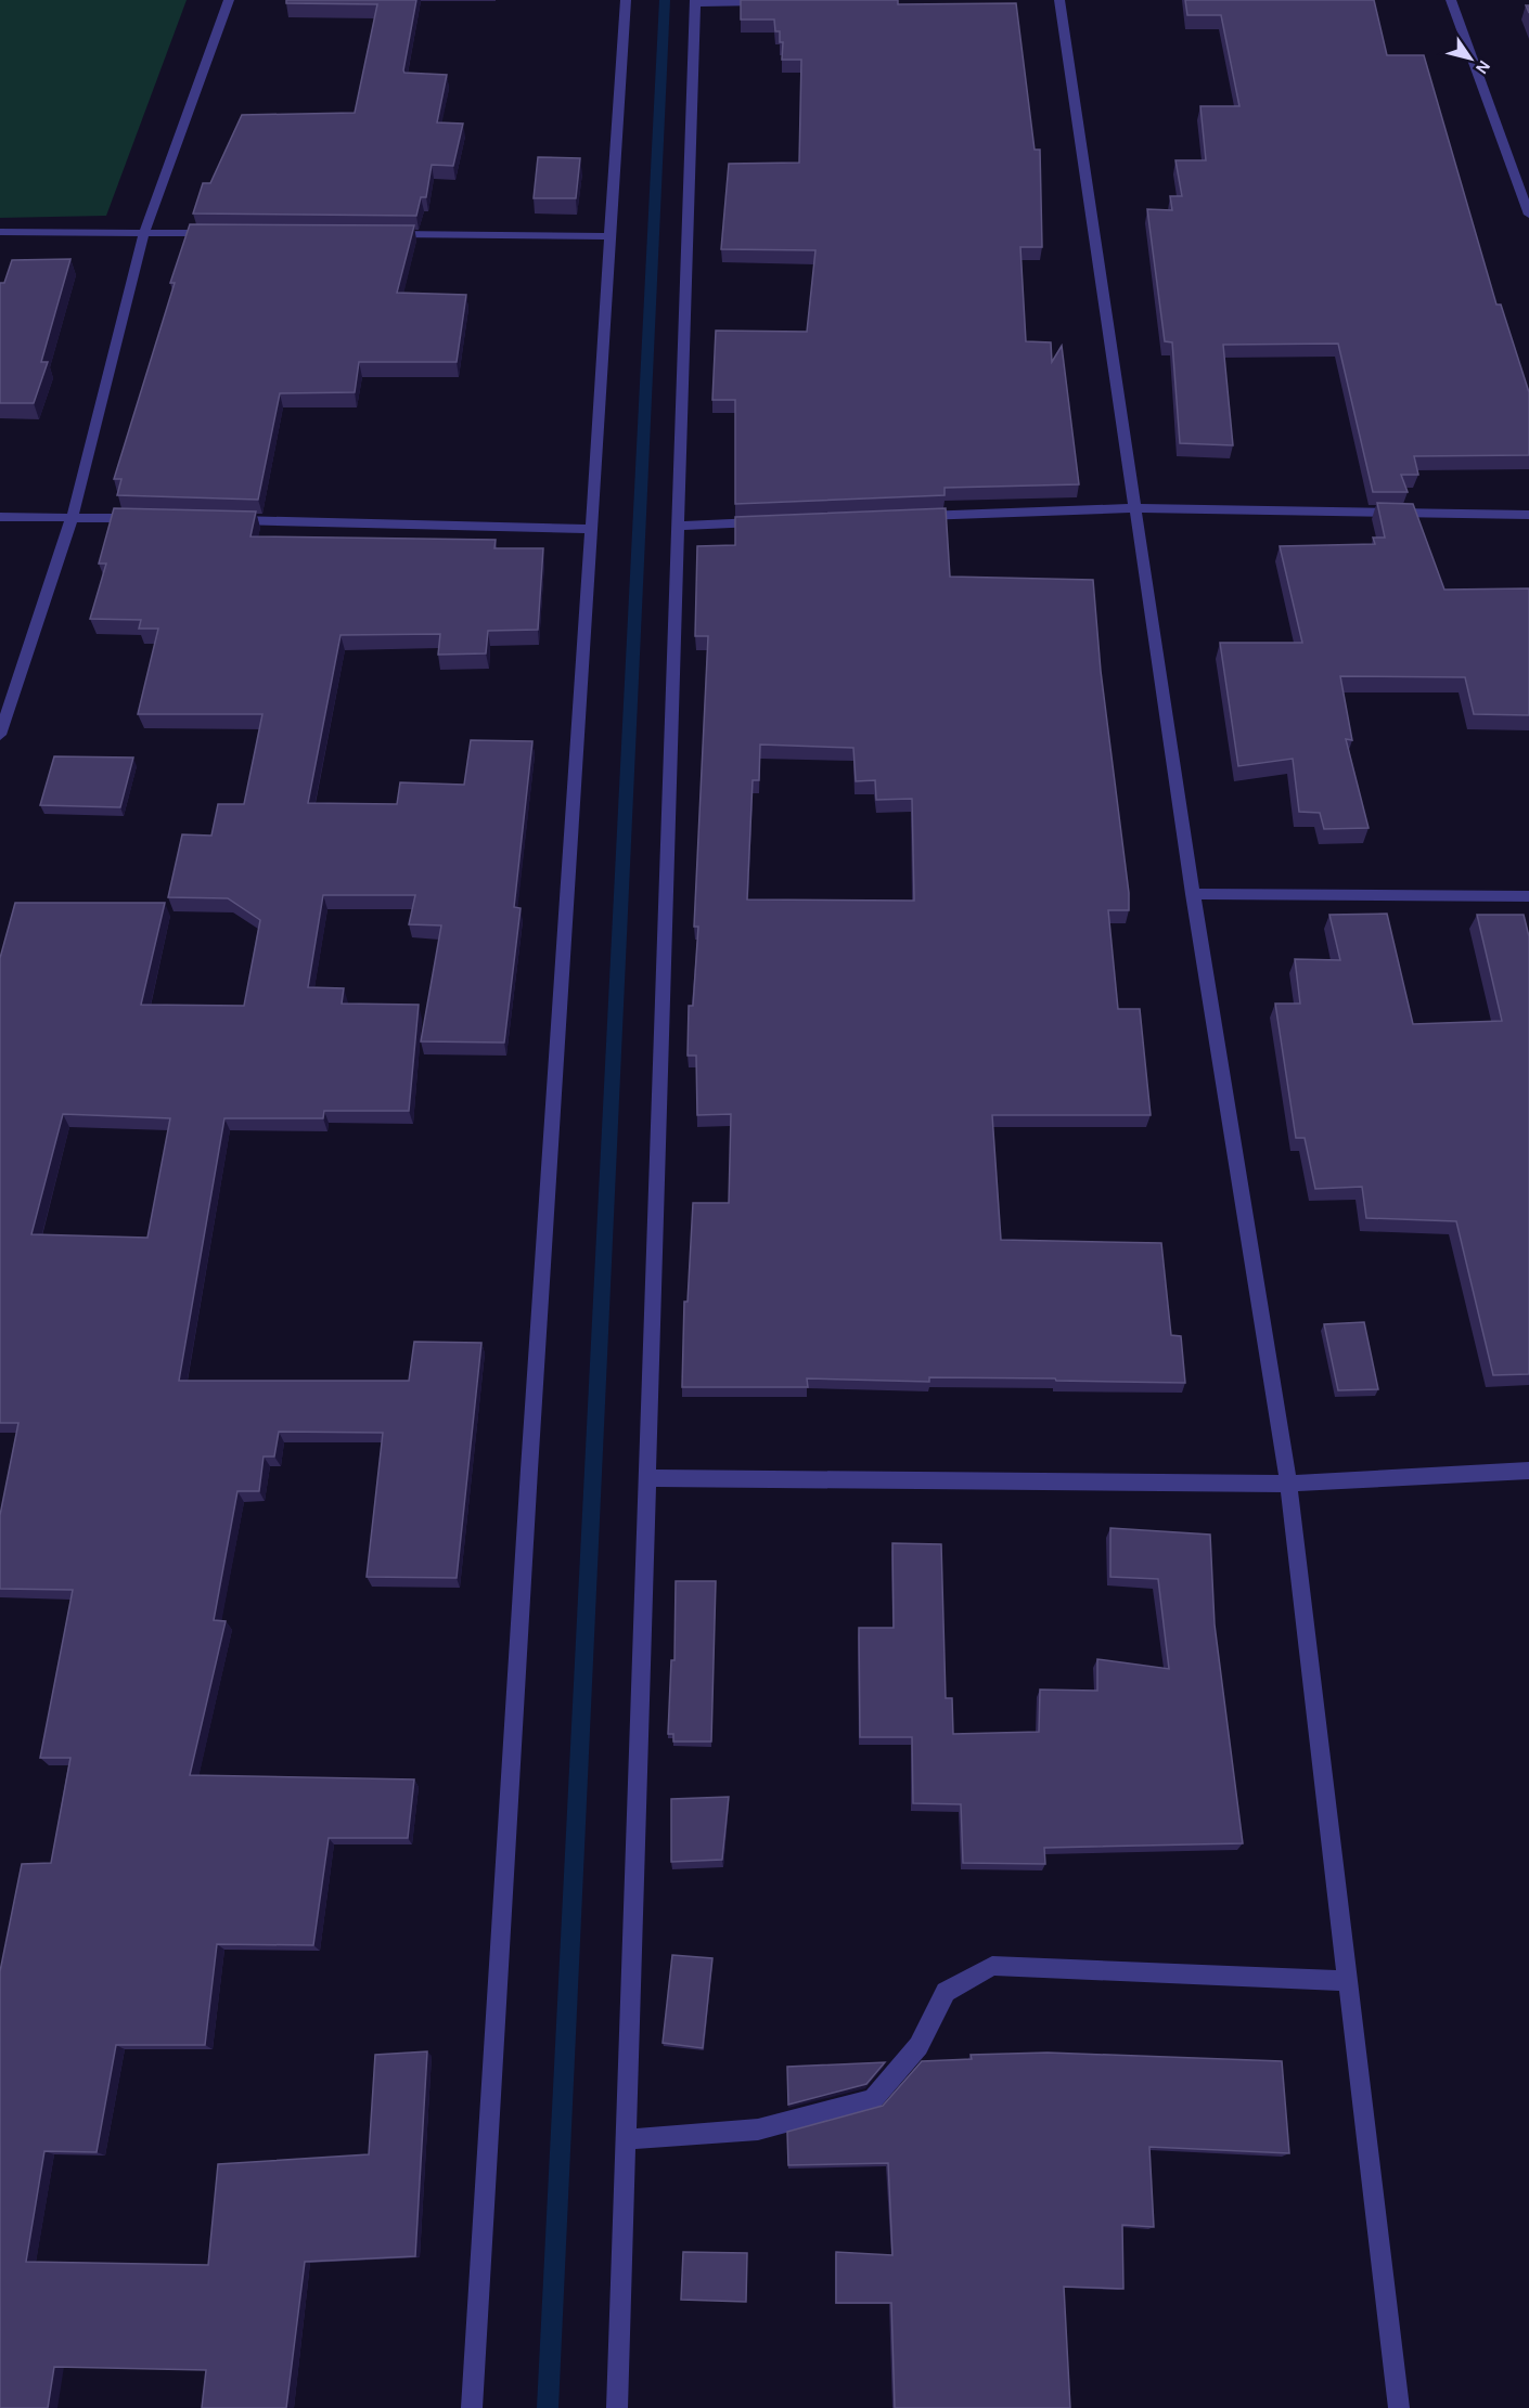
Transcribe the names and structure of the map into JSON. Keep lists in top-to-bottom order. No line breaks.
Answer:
{"north":"bottom right"}
